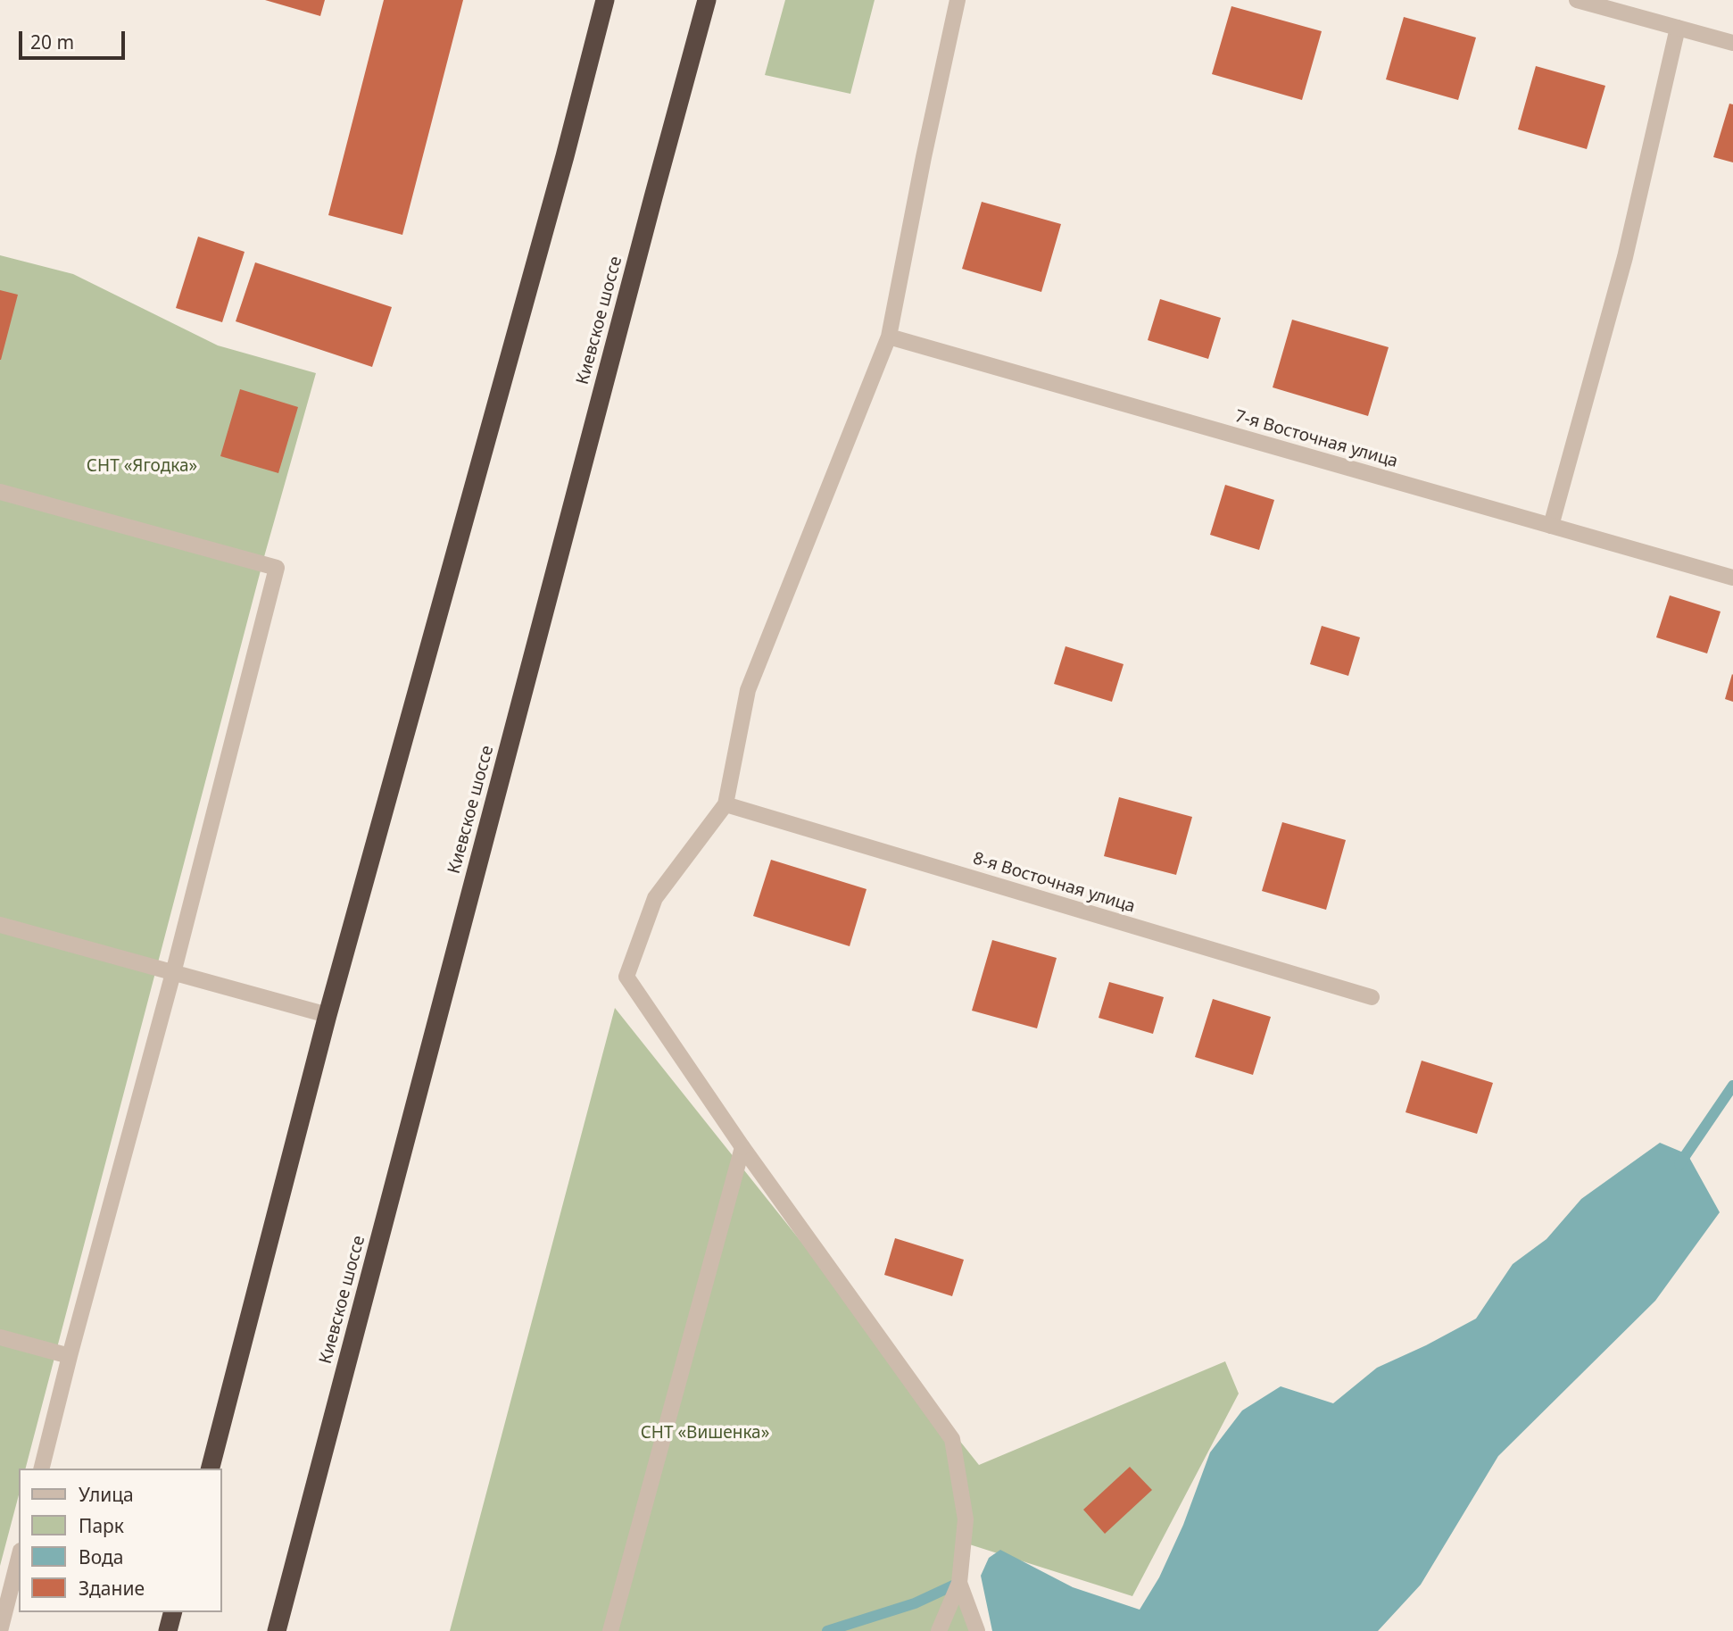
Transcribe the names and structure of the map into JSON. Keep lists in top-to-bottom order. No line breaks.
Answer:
{"streets":{"highway":["Киевское шоссе"],"street":["7-я Восточная улица","8-я Восточная улица"]},"parks":["СНТ «Ягодка»","СНТ «Вишенка»"],"legend":["Улица","Парк","Вода","Здание"],"scale_bar":"20 m"}
